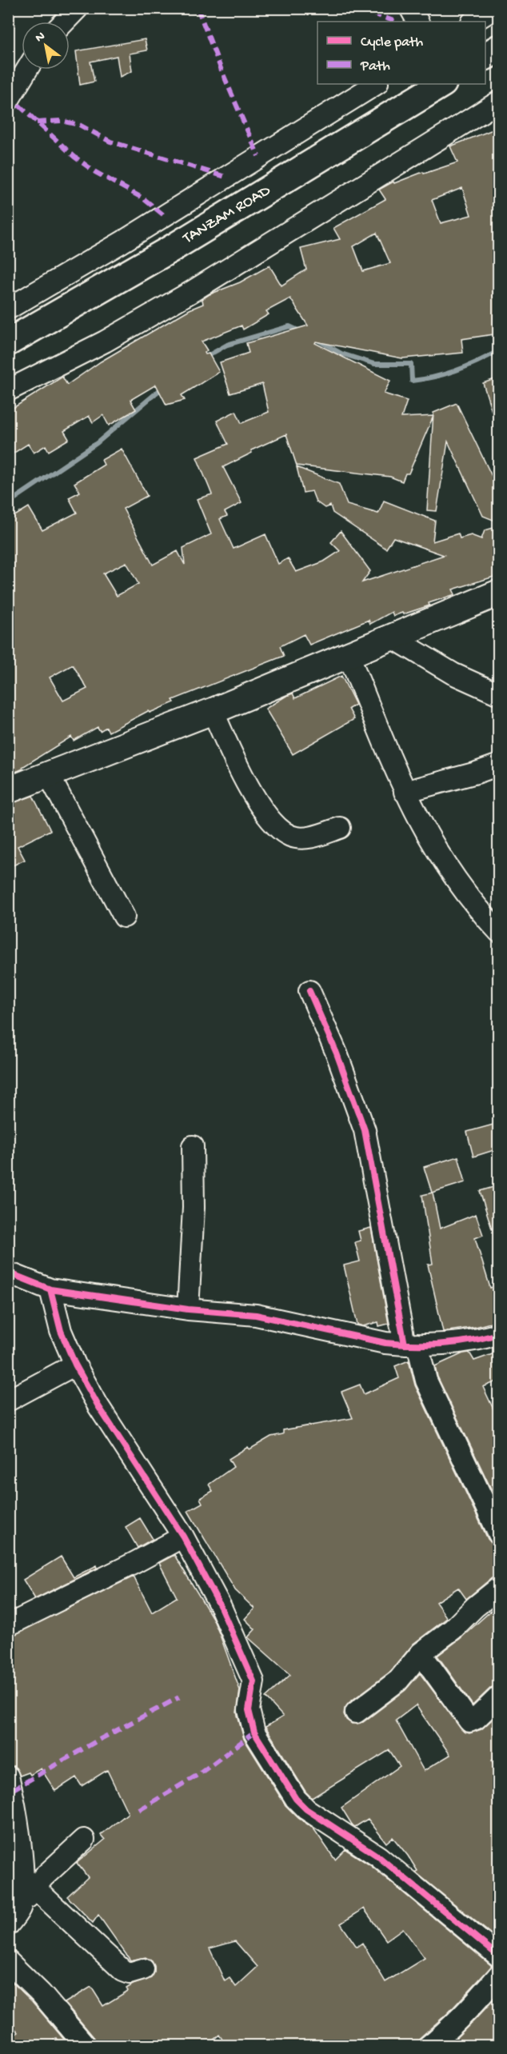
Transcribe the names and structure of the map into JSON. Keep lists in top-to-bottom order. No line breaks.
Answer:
{"streets":{"highway":["TANZAM ROAD"]},"legend":["Cycle path","Path"],"north":"top left"}
